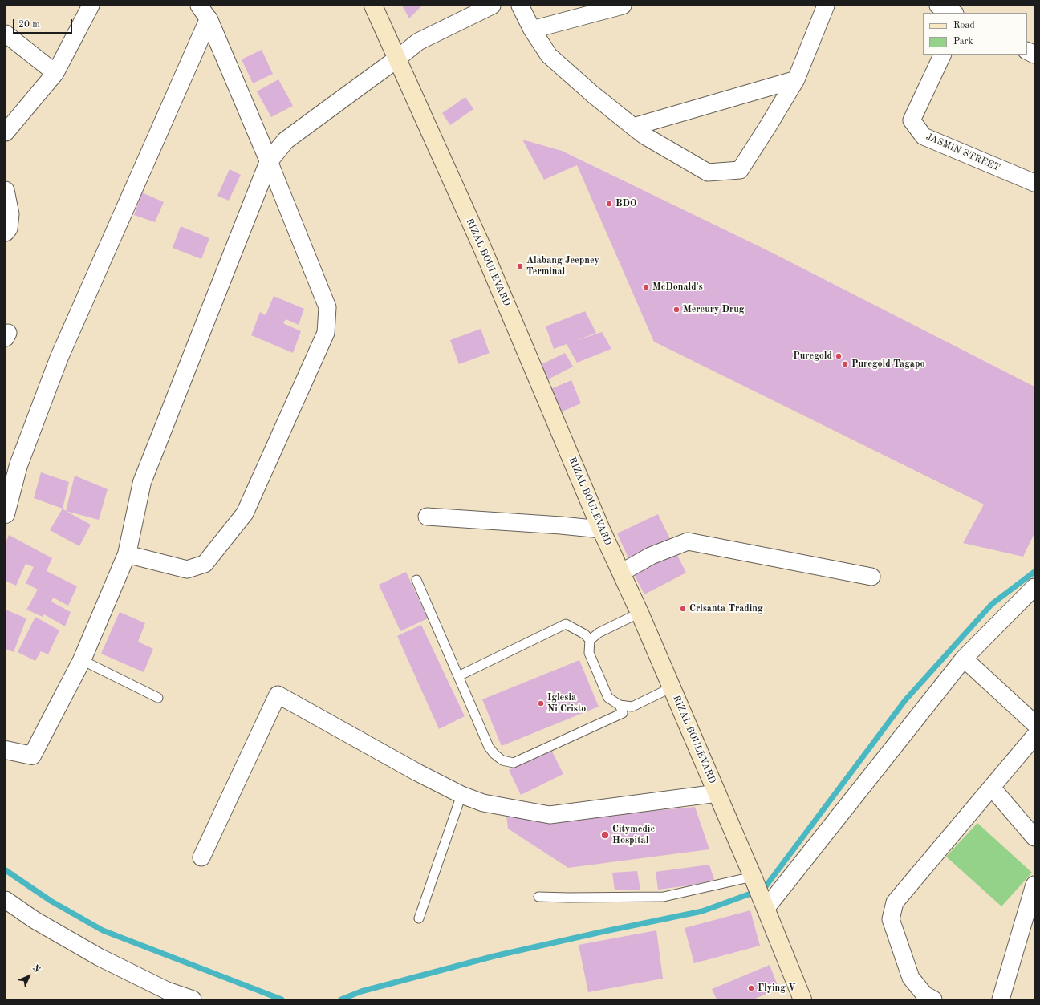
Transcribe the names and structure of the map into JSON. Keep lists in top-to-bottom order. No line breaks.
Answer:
{"streets":{"main road":["RIZAL BOULEVARD"],"street":["JASMIN STREET"]},"places":["BDO","Alabang Jeepney Terminal","McDonald's","Mercury Drug","Puregold","Puregold Tagapo","Crisanta Trading","Iglesia Ni Cristo","Citymedic Hospital","Flying V"],"legend":["Road","Park"],"scale_bar":"20 m","north":"top right"}
